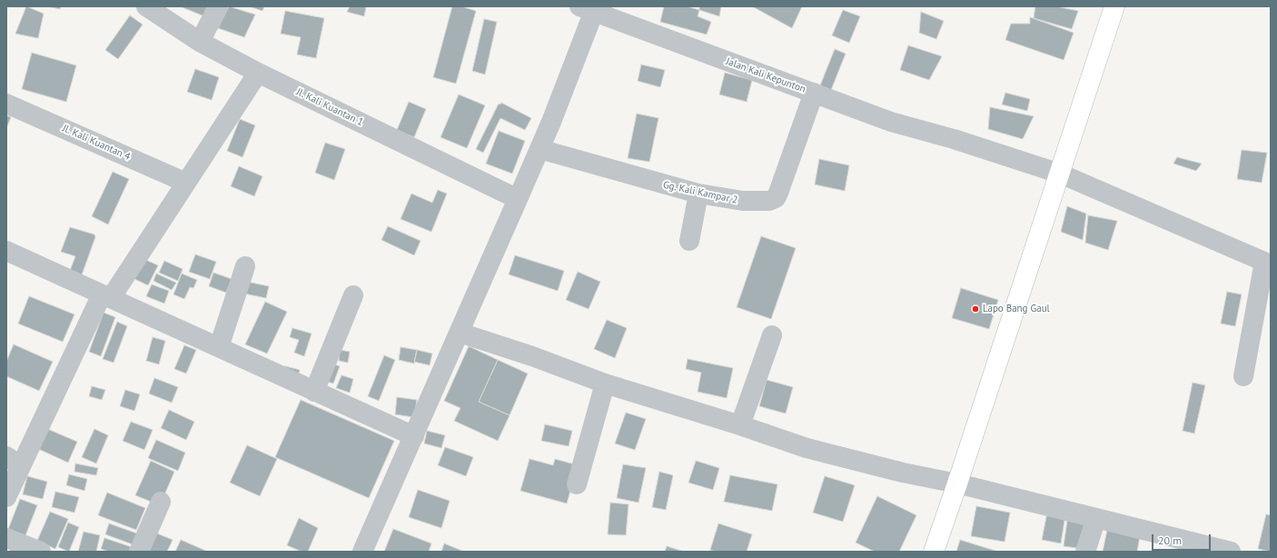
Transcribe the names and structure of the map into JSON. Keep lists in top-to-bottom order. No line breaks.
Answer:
{"streets":{"street":["Jalan Kali Kepunton","Jl. Kali Kuantan 1","Jl. Kali Kuantan 4","Gg. Kali Kampar 2"]},"crossings":[["Jalan Kali Kepunton","Gg. Kali Kampar 2"]],"places":["Lapo Bang Gaul"],"scale_bar":"20 m"}
